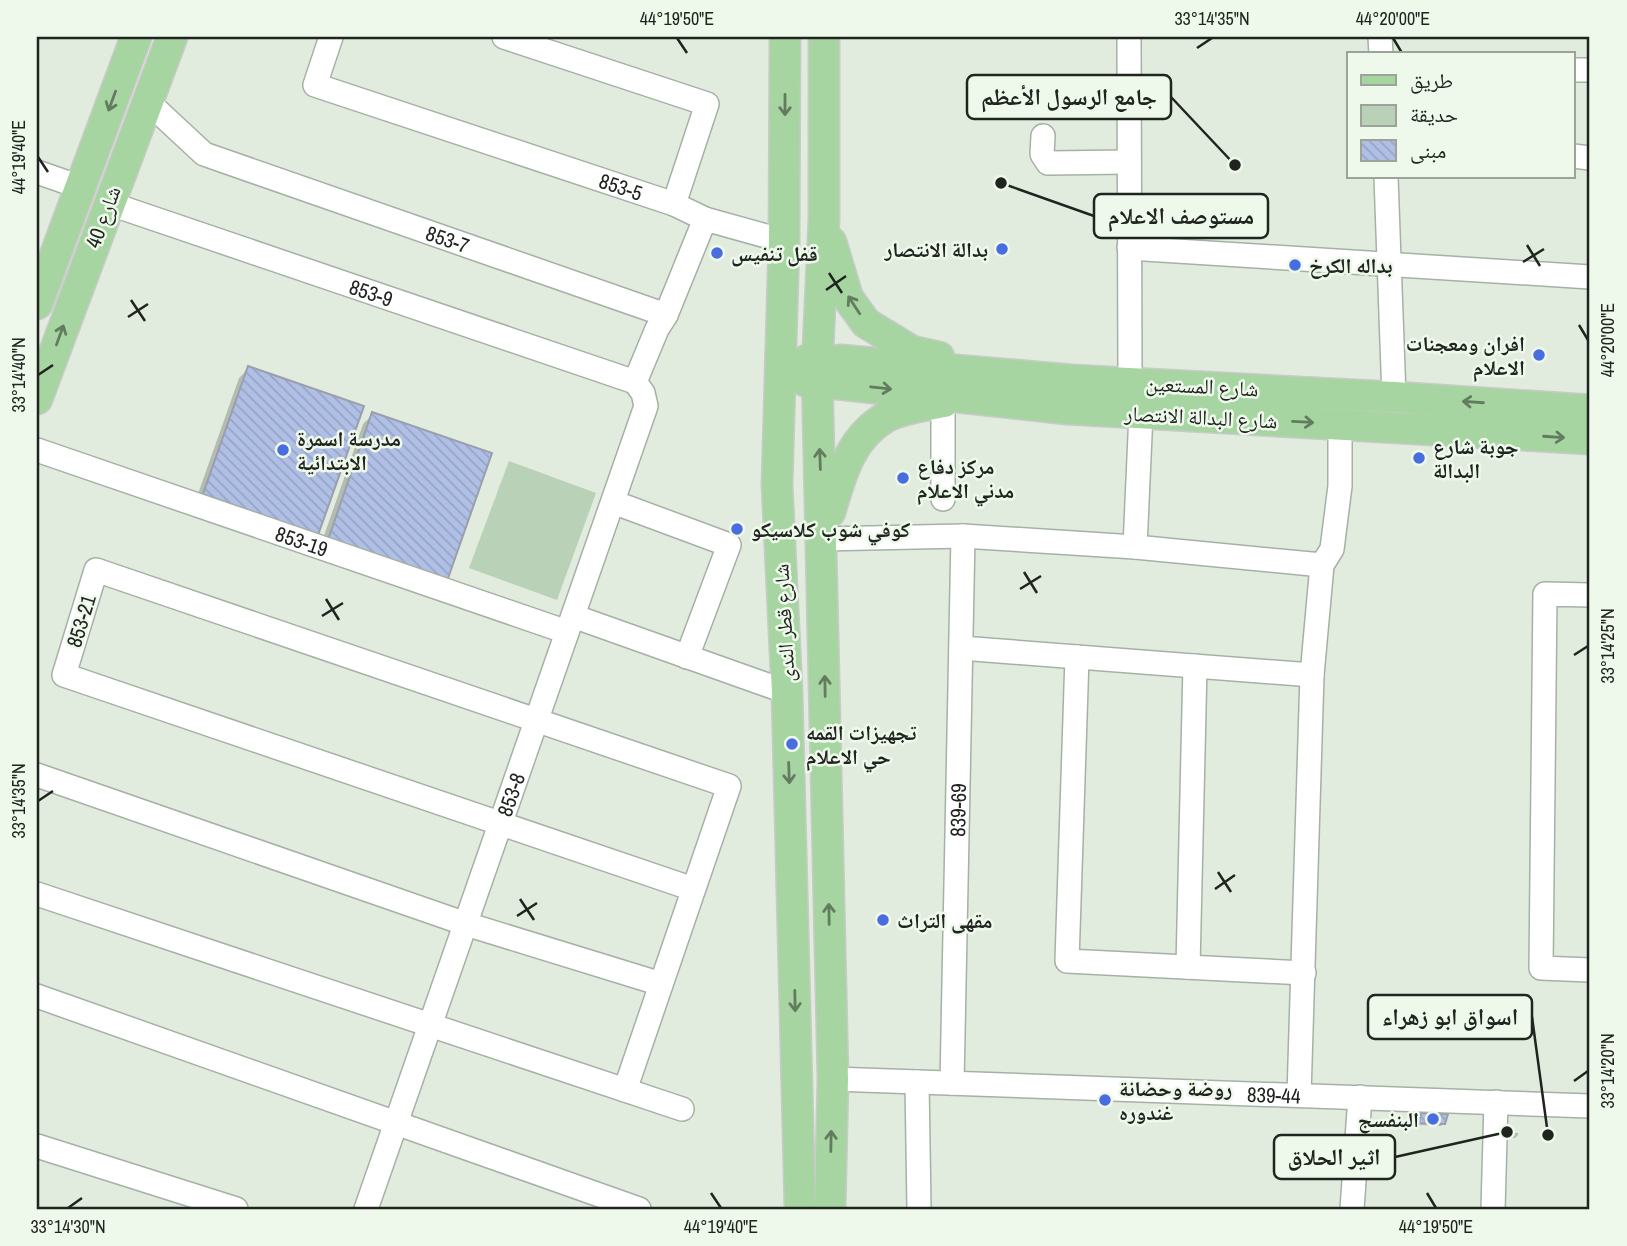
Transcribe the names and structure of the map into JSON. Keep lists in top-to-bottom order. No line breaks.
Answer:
{"streets":{"main road":["شارع 40","شارع المستعين","شارع البدالة الانتصار","شارع قطر الندى"],"street":["853-5","853-7","853-9","853-19","853-21","853-8","839-69","839-44"]},"crossings":[["شارع 40","853-7"],["شارع 40","853-9"],["853-9","853-8"],["شارع المستعين","شارع البدالة الانتصار"],["شارع المستعين","شارع قطر الندى"],["شارع البدالة الانتصار","شارع قطر الندى"],["853-19","شارع قطر الندى"],["853-19","853-8"],["853-21","853-8"],["شارع قطر الندى","839-44"],["839-69","839-44"]],"one_way":["شارع البدالة الانتصار"],"places":["جامع الرسول الأعظم","مستوصف الاعلام","بدالة الانتصار","قفل تنفيس","بداله الكرخ","افران ومعجنات الاعلام","مدرسة اسمرة الابتدائية","جوبة شارع البدالة","مركز دفاع مدني الاعلام","كوفي شوب كلاسيكو","تجهيزات القمه حي الاعلام","مقهى التراث","روضة وحضانة غندوره","البنفسج","اثير الحلاق","اسواق ابو زهراء"],"legend":["طريق","حديقة","مبنى"],"coordinates":["44°19'50\"E","33°14'35\"N","44°20'00\"E","44°19'40\"E","33°14'40\"N","33°14'25\"N","33°14'20\"N","33°14'30\"N"]}
